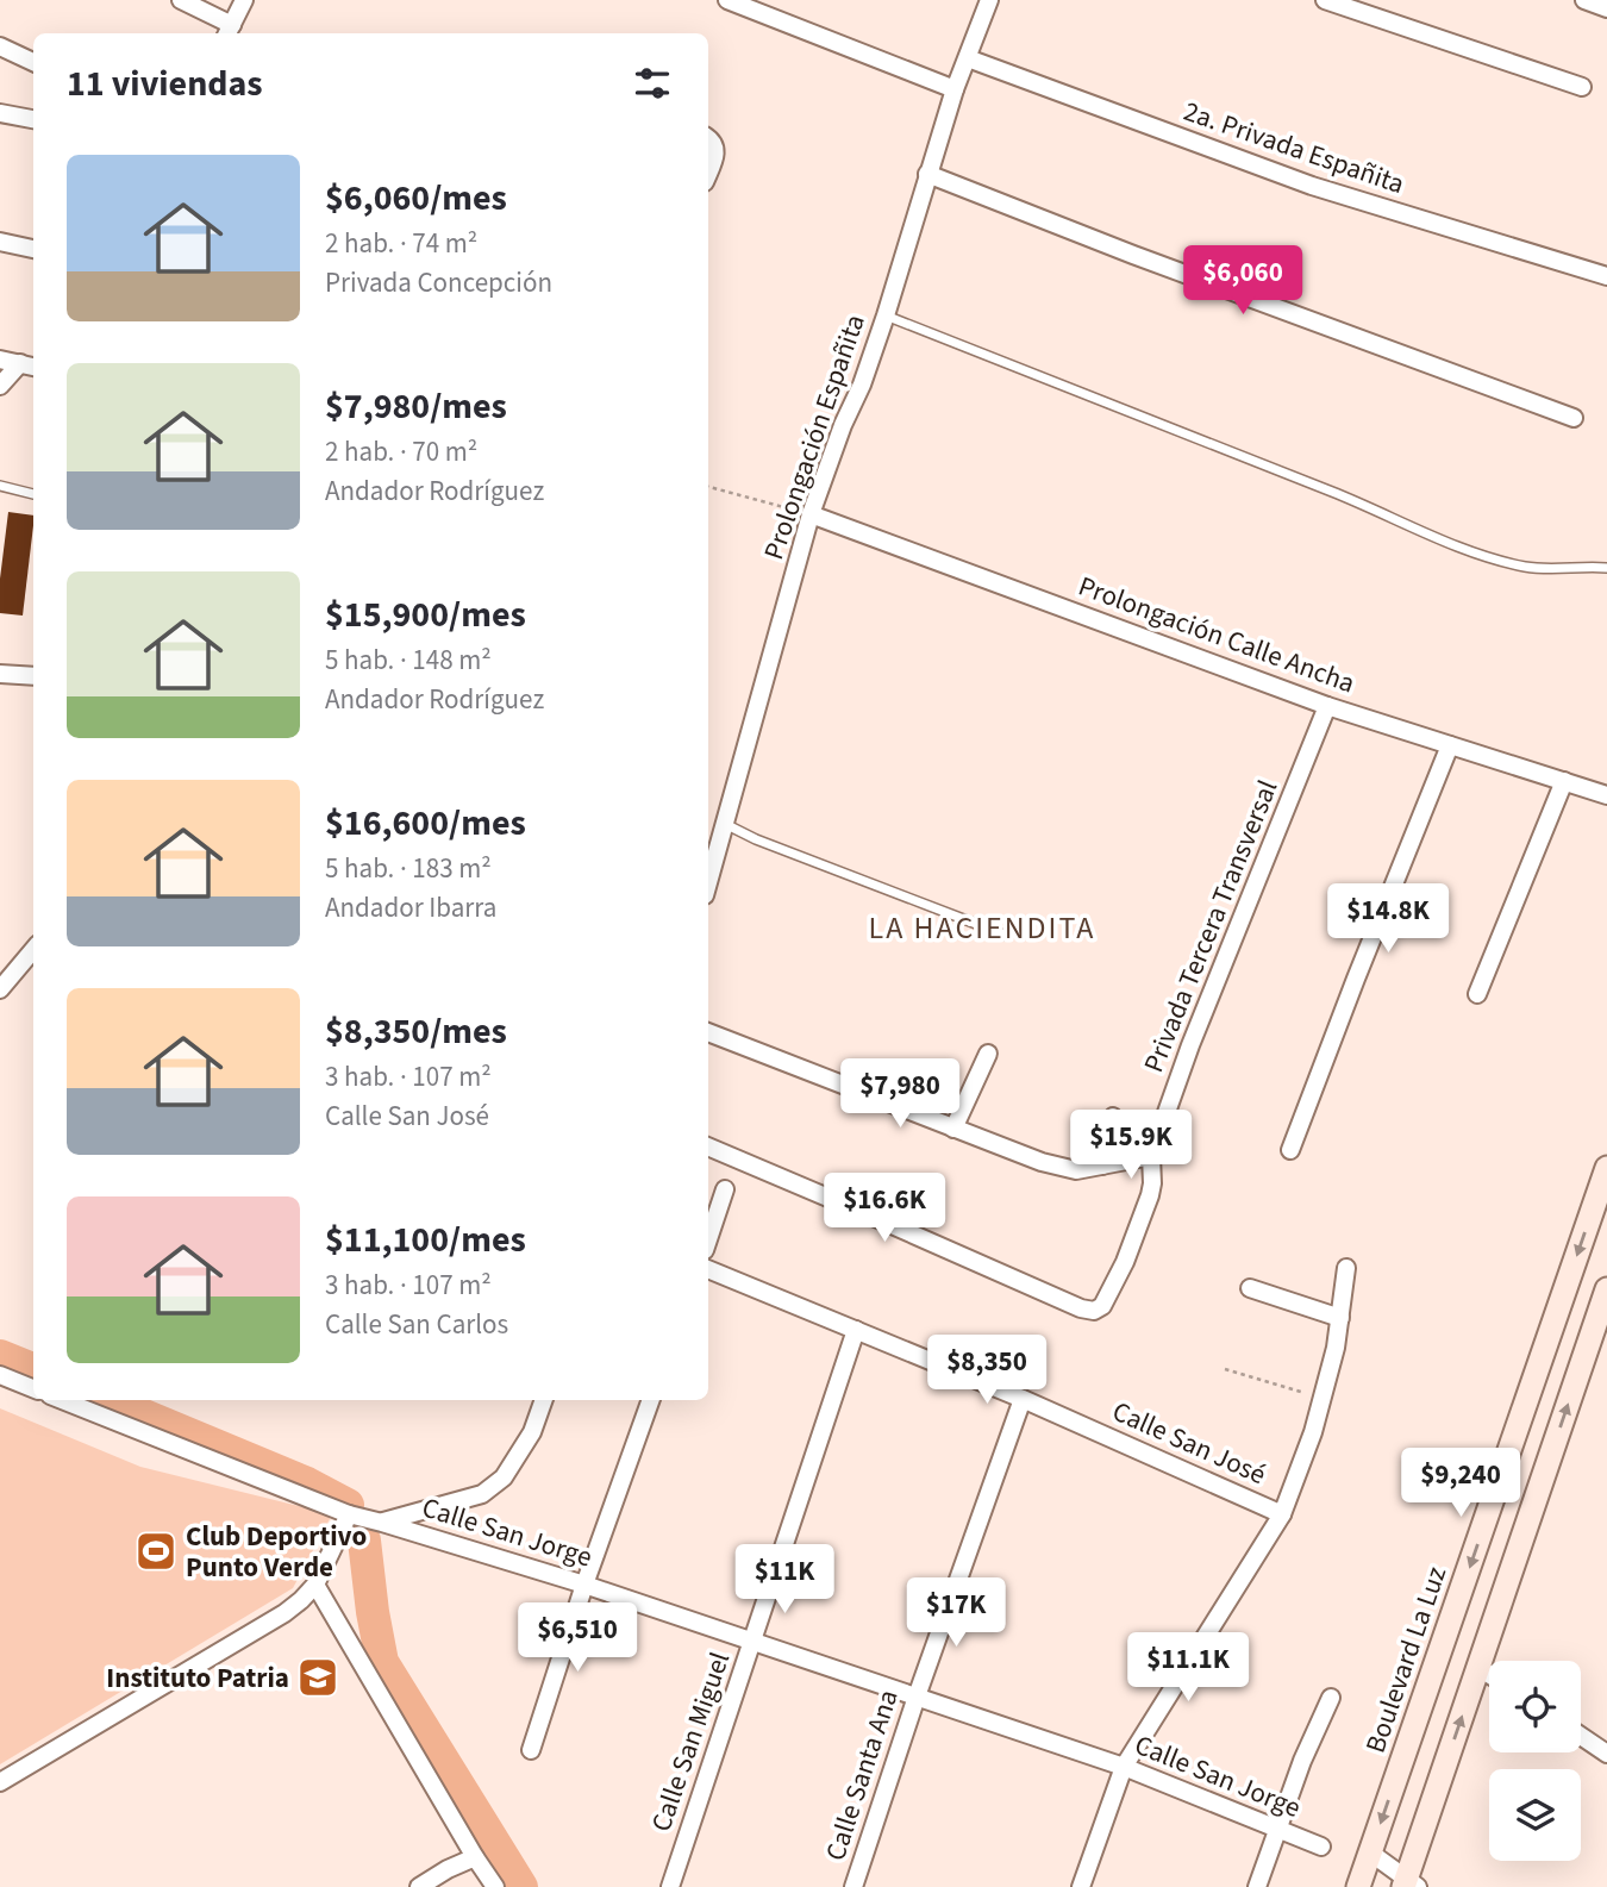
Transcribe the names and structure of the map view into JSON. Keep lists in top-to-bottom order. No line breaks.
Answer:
{"streets":{"main road":["Boulevard La Luz"],"street":["2a. Privada Españita","Prolongación Españita","Prolongación Calle Ancha","Privada Tercera Transversal","Calle San José","Calle San Jorge","Calle San Miguel","Calle Santa Ana"]},"crossings":[["2a. Privada Españita","Prolongación Españita"],["Prolongación Españita","Prolongación Calle Ancha"],["Prolongación Calle Ancha","Privada Tercera Transversal"],["Calle San José","Calle San Miguel"],["Calle San José","Calle Santa Ana"],["Calle San Jorge","Calle San Miguel"],["Calle San Jorge","Calle Santa Ana"]],"districts":["LA HACIENDITA"],"places":{"sports":["Club Deportivo Punto Verde"],"school or university":["Instituto Patria"]},"page":{"heading":"11 viviendas","list":[{"name":"$6,060/mes","note":"2 hab. · 74 m² · Privada Concepción"},{"name":"$7,980/mes","note":"2 hab. · 70 m² · Andador Rodríguez"},{"name":"$15,900/mes","note":"5 hab. · 148 m² · Andador Rodríguez"},{"name":"$16,600/mes","note":"5 hab. · 183 m² · Andador Ibarra"},{"name":"$8,350/mes","note":"3 hab. · 107 m² · Calle San José"},{"name":"$11,100/mes","note":"3 hab. · 107 m² · Calle San Carlos"}],"price":["$6,060","$14.8K","$7,980","$15.9K","$16.6K","$8,350","$9,240","$11K","$17K","$6,510","$11.1K"]}}
